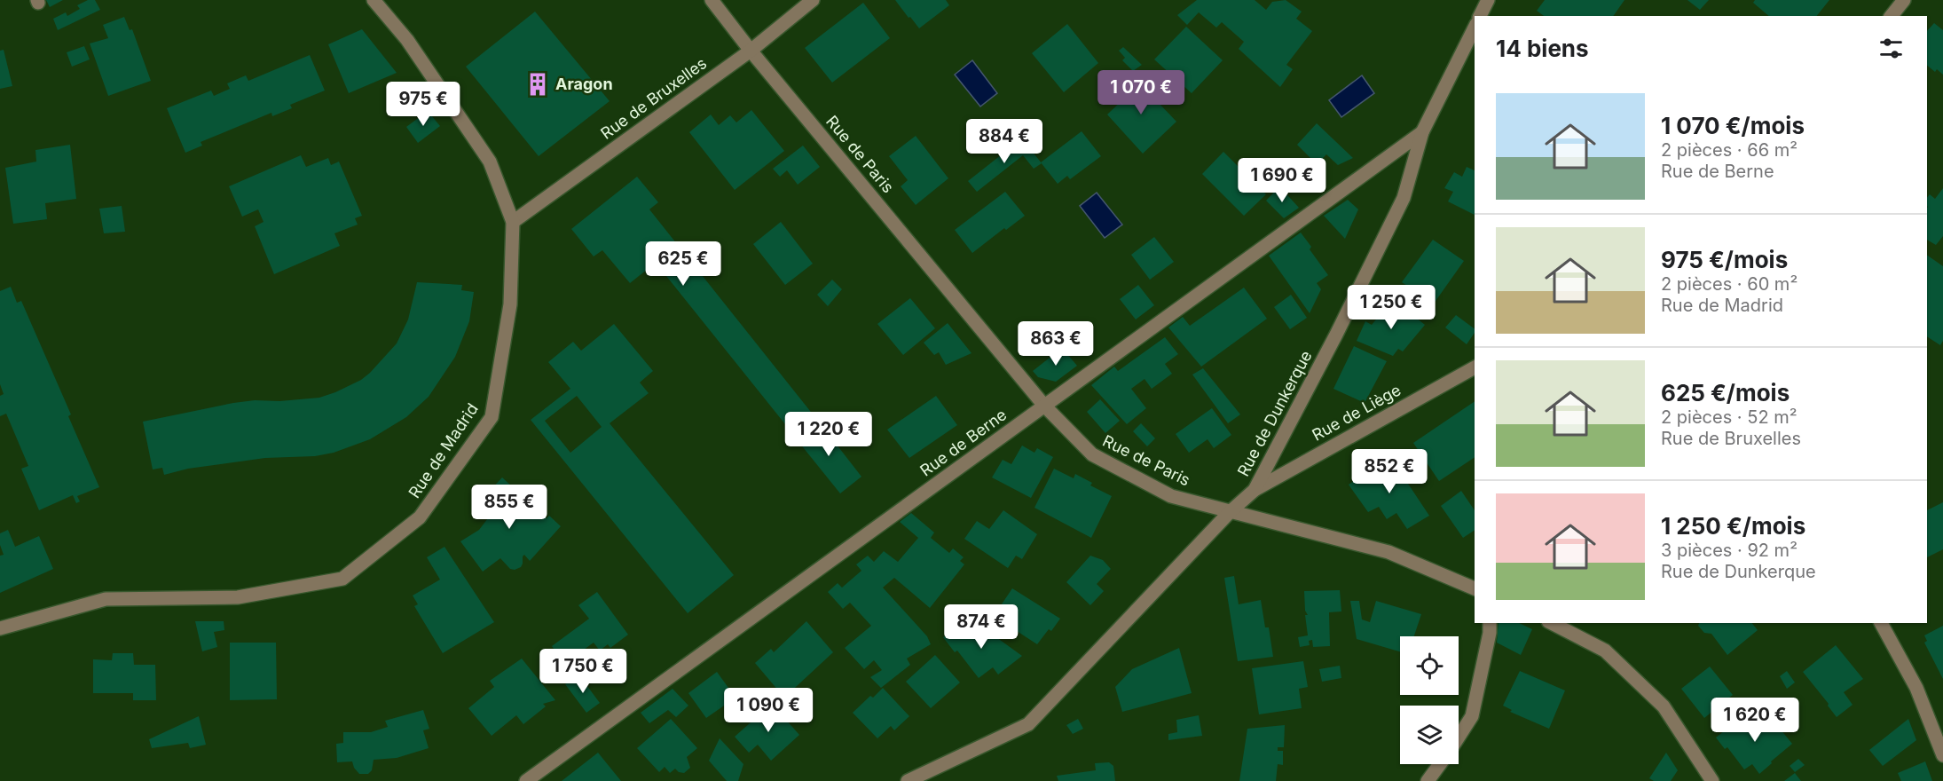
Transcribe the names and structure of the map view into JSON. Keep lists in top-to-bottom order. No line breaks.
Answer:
{"streets":{"street":["Rue de Bruxelles","Rue de Paris","Rue de Liège","Rue de Dunkerque","Rue de Berne","Rue de Madrid"]},"crossings":[["Rue de Bruxelles","Rue de Paris"],["Rue de Bruxelles","Rue de Madrid"],["Rue de Paris","Rue de Dunkerque"],["Rue de Paris","Rue de Berne"],["Rue de Liège","Rue de Dunkerque"],["Rue de Dunkerque","Rue de Berne"]],"places":{"building":["Aragon"]},"page":{"heading":"14 biens","price":["1 070 €","975 €","884 €","1 690 €","625 €","1 250 €","863 €","1 220 €","852 €","855 €","874 €","1 750 €","1 090 €","1 620 €"],"list":[{"name":"1 070 €/mois","note":"2 pièces · 66 m² · Rue de Berne"},{"name":"975 €/mois","note":"2 pièces · 60 m² · Rue de Madrid"},{"name":"625 €/mois","note":"2 pièces · 52 m² · Rue de Bruxelles"},{"name":"1 250 €/mois","note":"3 pièces · 92 m² · Rue de Dunkerque"}]}}
